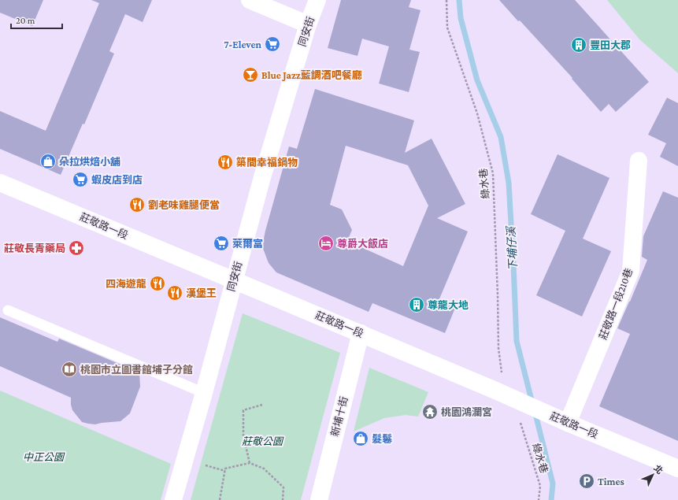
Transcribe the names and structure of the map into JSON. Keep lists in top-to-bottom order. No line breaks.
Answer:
{"streets":{"street":["同安街","莊敬路一段","莊敬路一段210巷","新埔十街"],"path":["綠水巷"]},"crossings":[["同安街","莊敬路一段"],["莊敬路一段","莊敬路一段210巷"],["莊敬路一段","新埔十街"]],"water":["下埔仔溪"],"parks":["莊敬公園","中正公園"],"places":{"supermarket":["7-Eleven","蝦皮店到店","萊爾富"],"building":["豐田大郡","尊龍大地"],"bar":["Blue Jazz藍調酒吧餐廳"],"shop":["朵拉烘焙小舖","髮鬈"],"restaurant":["築間幸福鍋物","劉老味雞腿便當","四海遊龍","漢堡王"],"hotel":["尊爵大飯店"],"pharmacy":["莊敬長青藥局"],"library":["桃園市立圖書館埔子分館"],"temple":["桃園鴻瀾宮"],"parking":["Times"]},"scale_bar":"20 m","north":"top right"}
